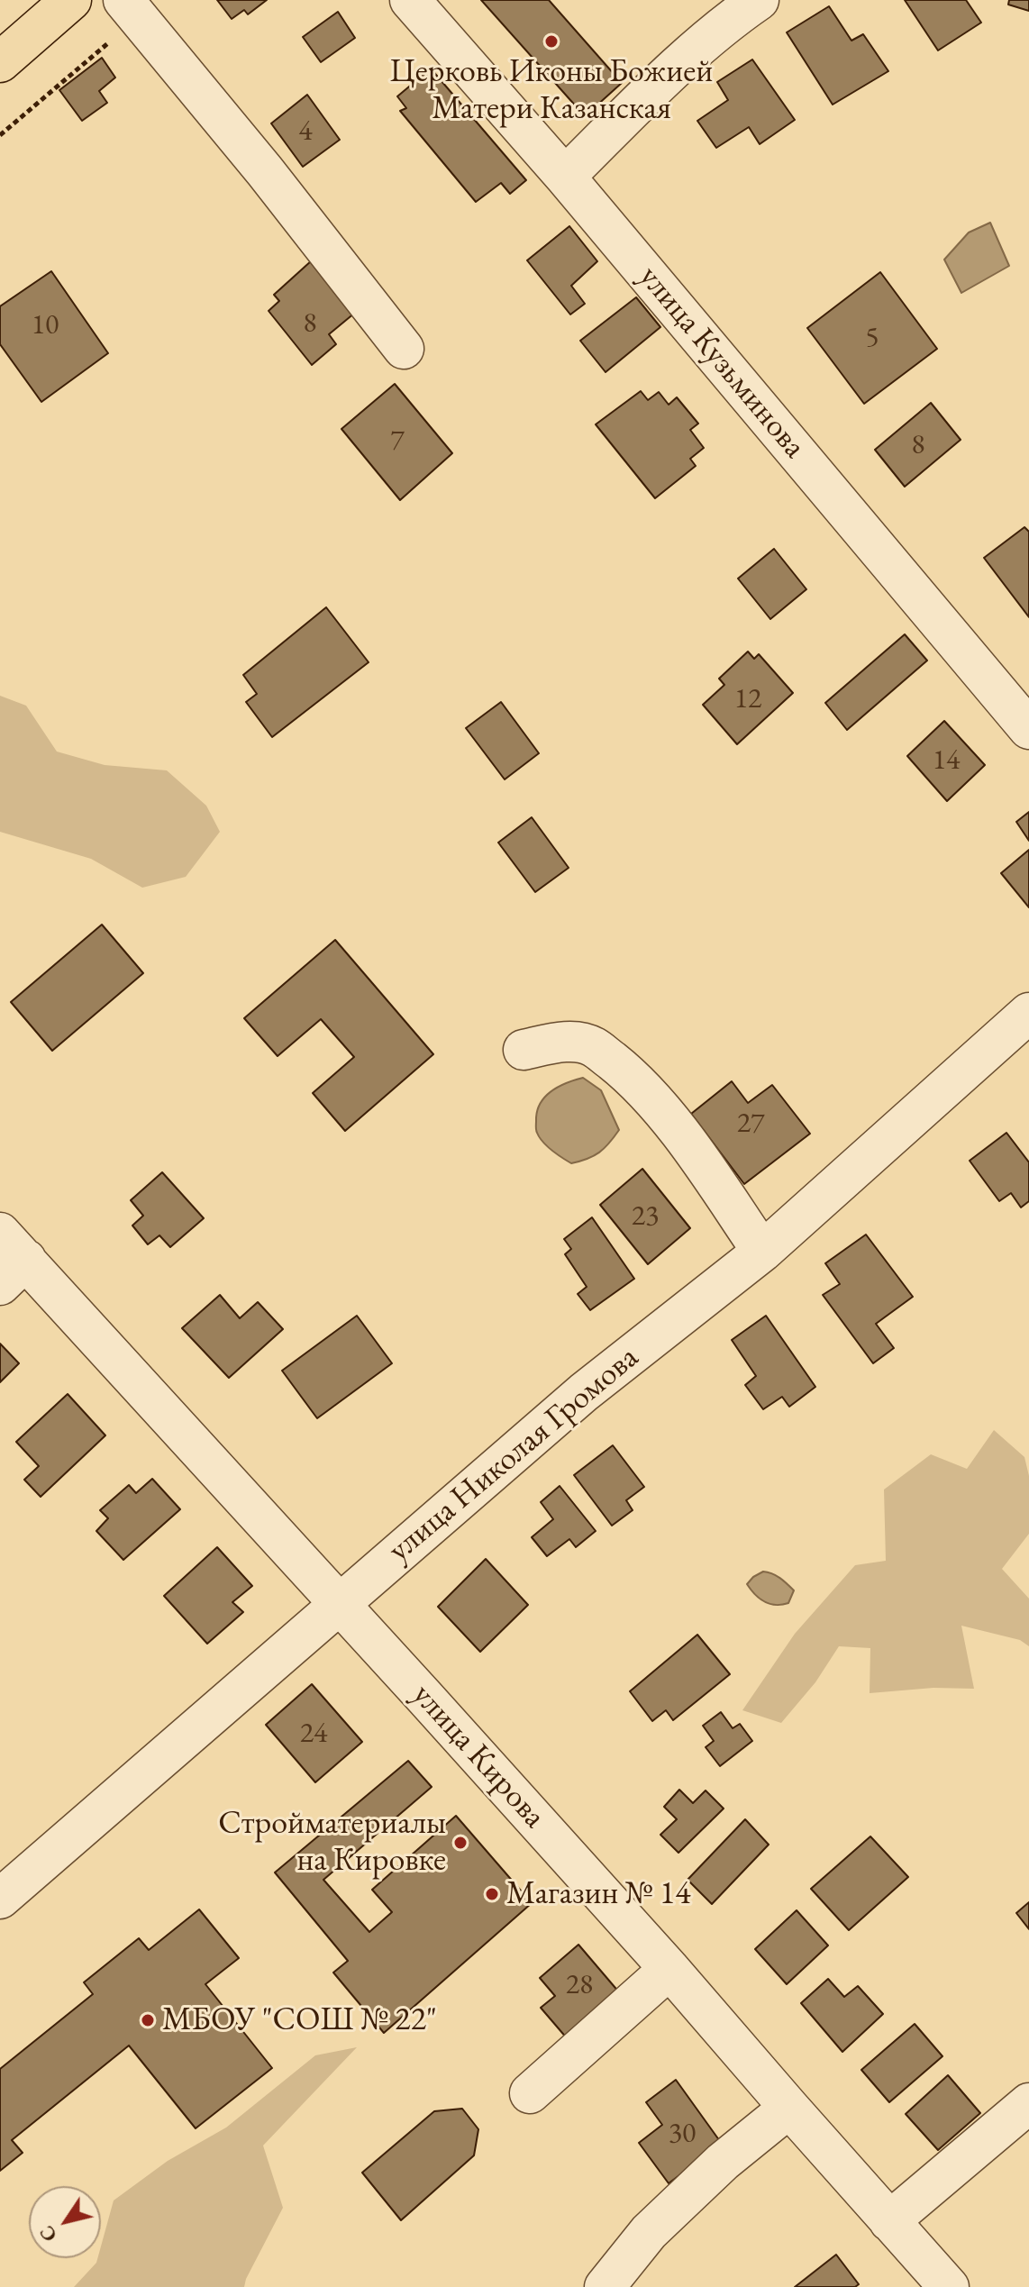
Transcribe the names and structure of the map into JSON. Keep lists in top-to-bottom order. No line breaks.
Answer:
{"streets":{"street":["улица Кузьминова","улица Николая Громова","улица Кирова"]},"crossings":[["улица Николая Громова","улица Кирова"]],"places":["Церковь Иконы Божией Матери Казанская","Стройматериалы на Кировке","Магазин № 14","МБОУ \"СОШ № 22\""],"house_numbers":["4","8","10","5","7","8","12","14","27","23","24","28","30"],"north":"bottom left"}
